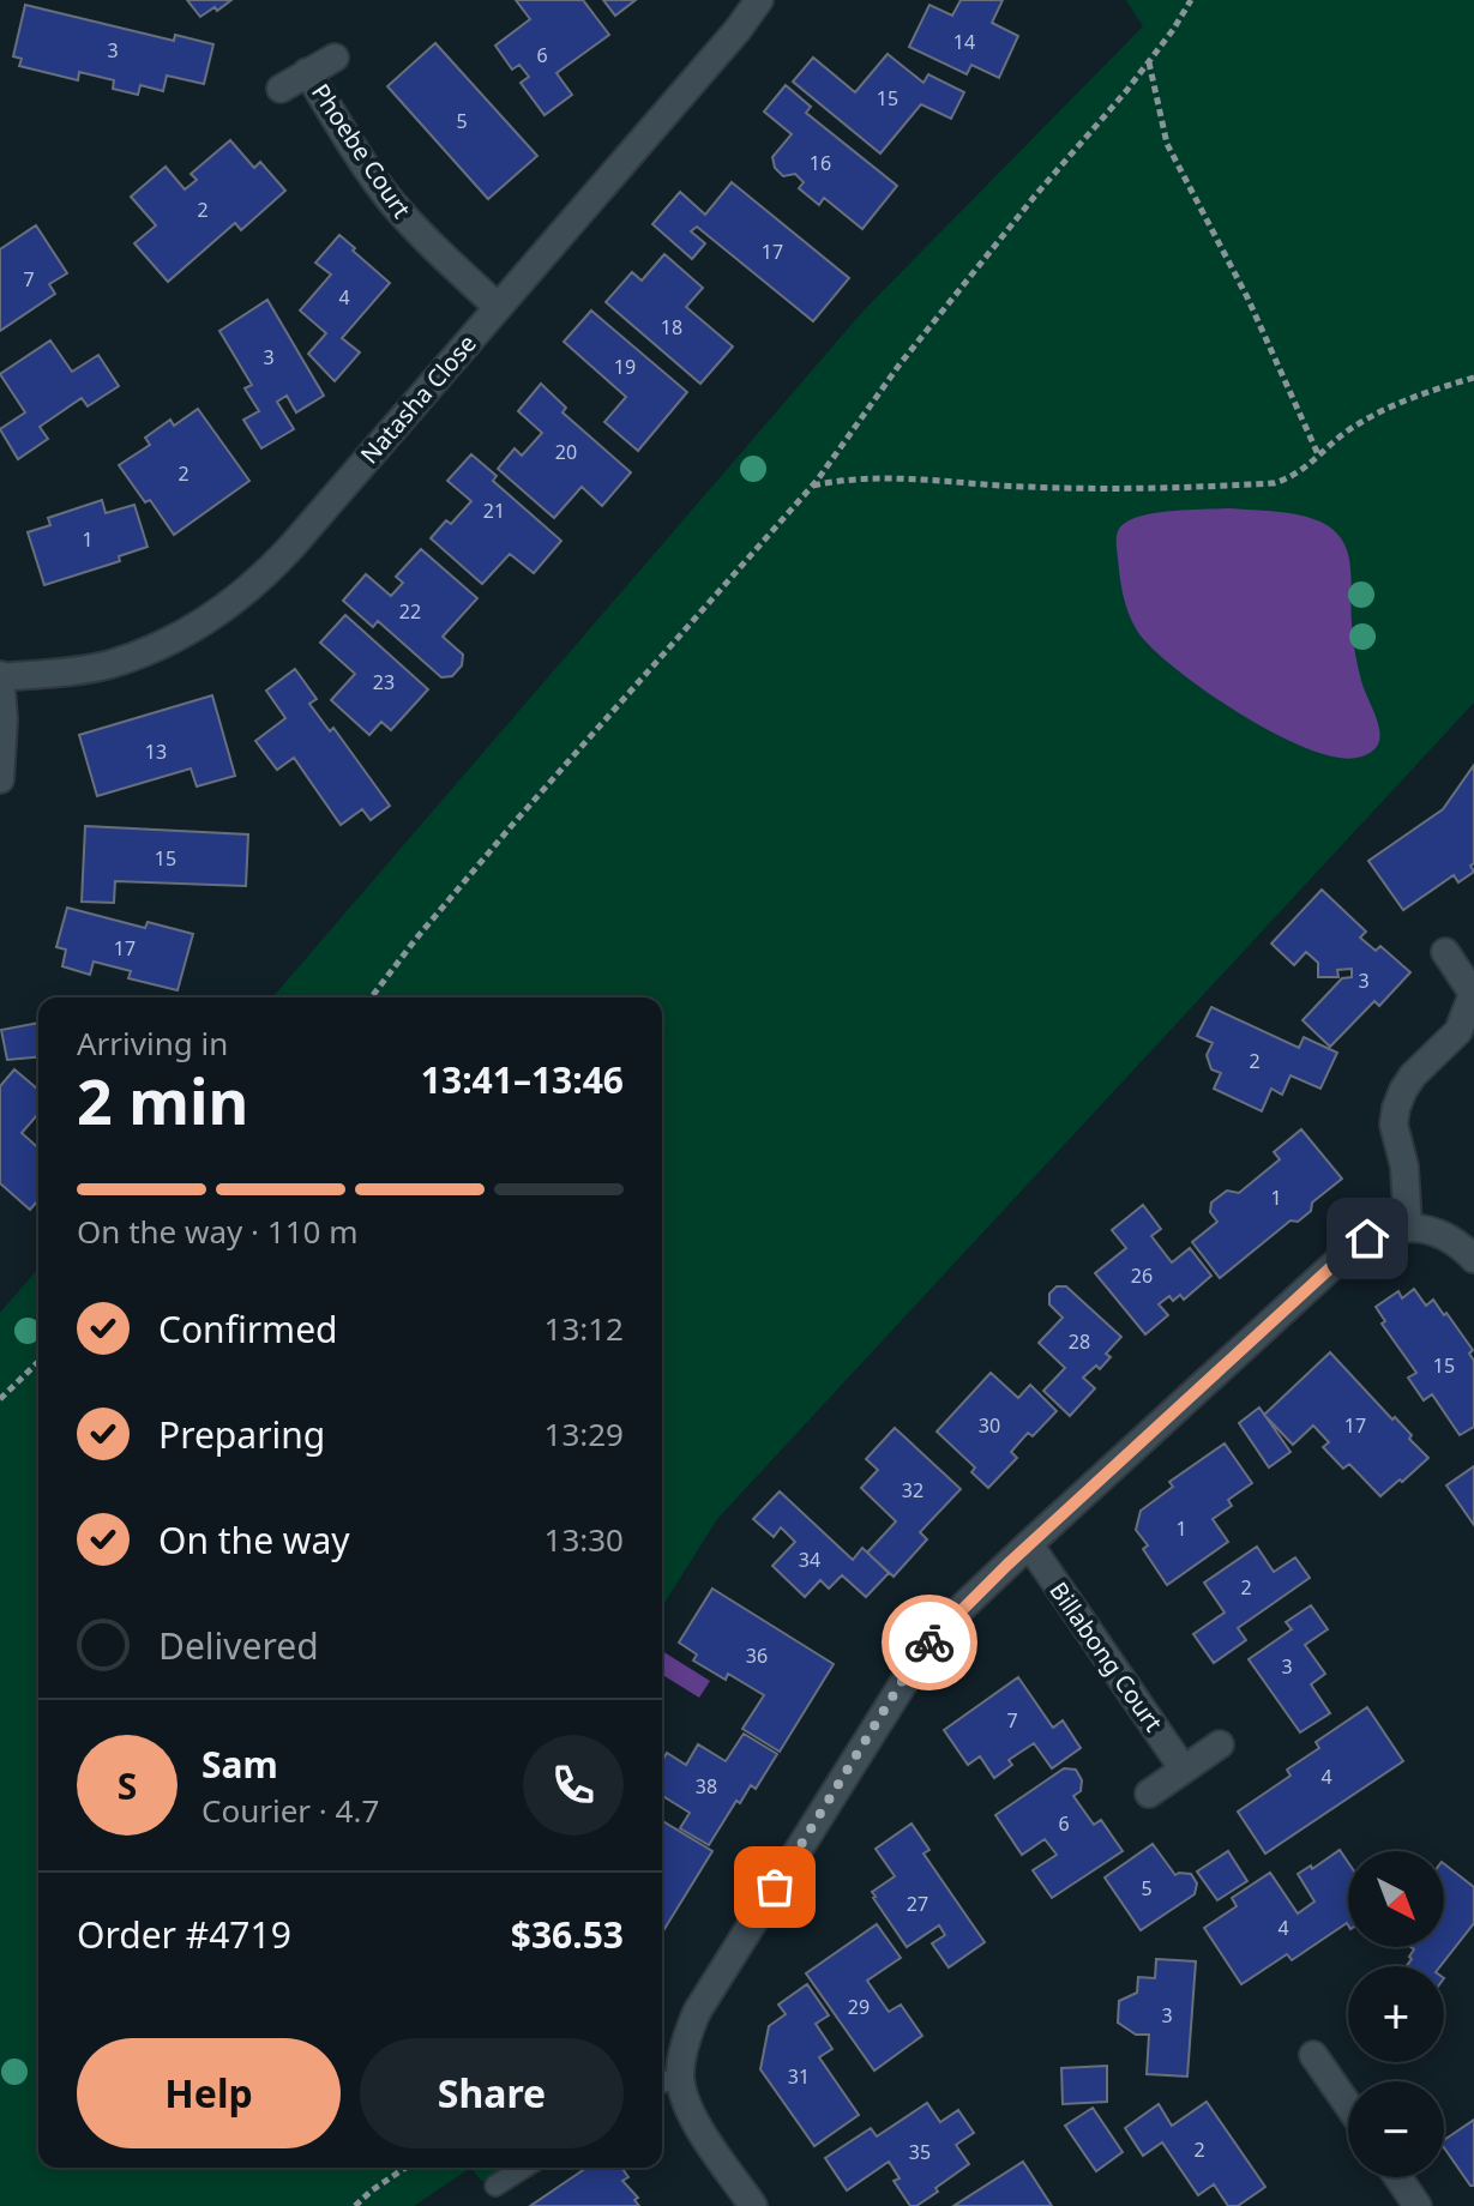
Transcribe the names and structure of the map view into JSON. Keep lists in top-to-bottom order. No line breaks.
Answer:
{"streets":{"street":["Phoebe Court","Natasha Close","Billabong Court"]},"crossings":[["Phoebe Court","Natasha Close"]],"house_numbers":["14","3","6","15","5","16","2","17","7","4","18","3","19","20","2","21","1","22","23","13","15","17","3","2","1","26","28","15","30","17","32","1","34","2","36","3","7","4","38","6","5","27","4","29","3","31","2","35"],"north":"bottom right","page":{"heading":["2 min","Arriving in","13:41–13:46"],"panel":["Sam","Courier · 4.7","Order #4719","$36.53"],"bar":"On the way · 110 m","list":[["Confirmed","13:12"],["Preparing","13:29"],["On the way","13:30"],"Delivered"],"round":"S","map_buttons":["+","−"],"buttons":["Help","Share"]}}
